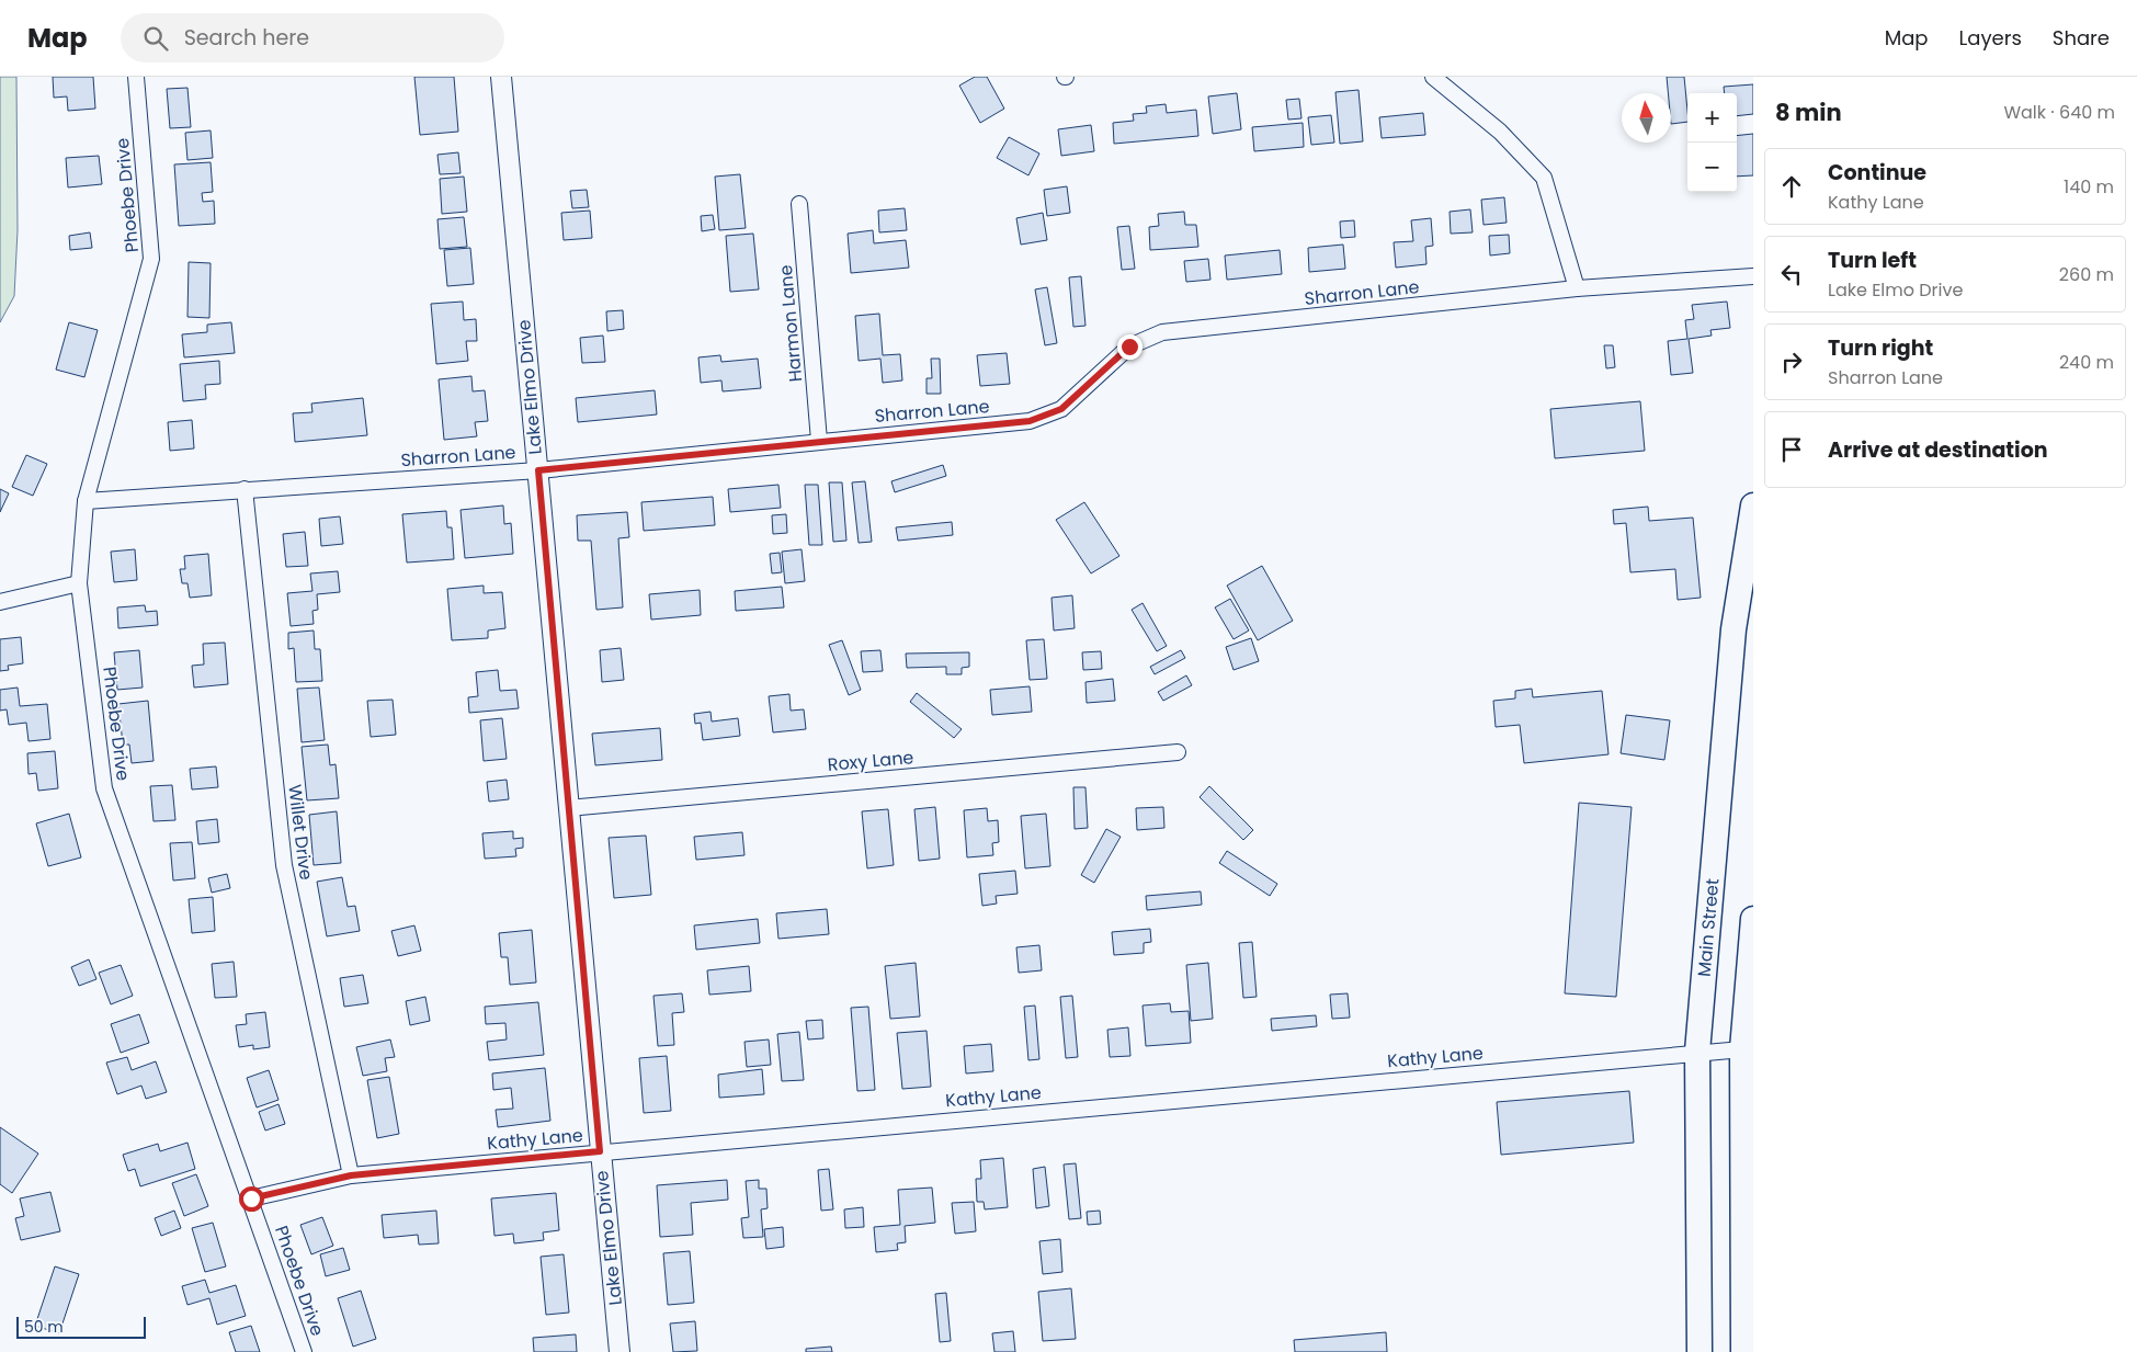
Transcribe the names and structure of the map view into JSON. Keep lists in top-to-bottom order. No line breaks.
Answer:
{"streets":{"main road":["Main Street"],"street":["Phoebe Drive","Sharron Lane","Harmon Lane","Lake Elmo Drive","Roxy Lane","Willet Drive","Kathy Lane"]},"crossings":[["Phoebe Drive","Sharron Lane"],["Phoebe Drive","Kathy Lane"],["Sharron Lane","Harmon Lane"],["Sharron Lane","Lake Elmo Drive"],["Sharron Lane","Willet Drive"],["Lake Elmo Drive","Roxy Lane"],["Lake Elmo Drive","Kathy Lane"],["Willet Drive","Kathy Lane"],["Main Street","Kathy Lane"]],"scale_bar":"50 m","north":"top","page":{"header":"Map","search":"Search here","nav":["Map","Layers","Share"],"heading":["8 min","Walk · 640 m"],"map_buttons":["+","−"],"list":[["Continue","Kathy Lane","140 m"],["Turn left","Lake Elmo Drive","260 m"],["Turn right","Sharron Lane","240 m"],"Arrive at destination"],"scale":"50 m"}}
